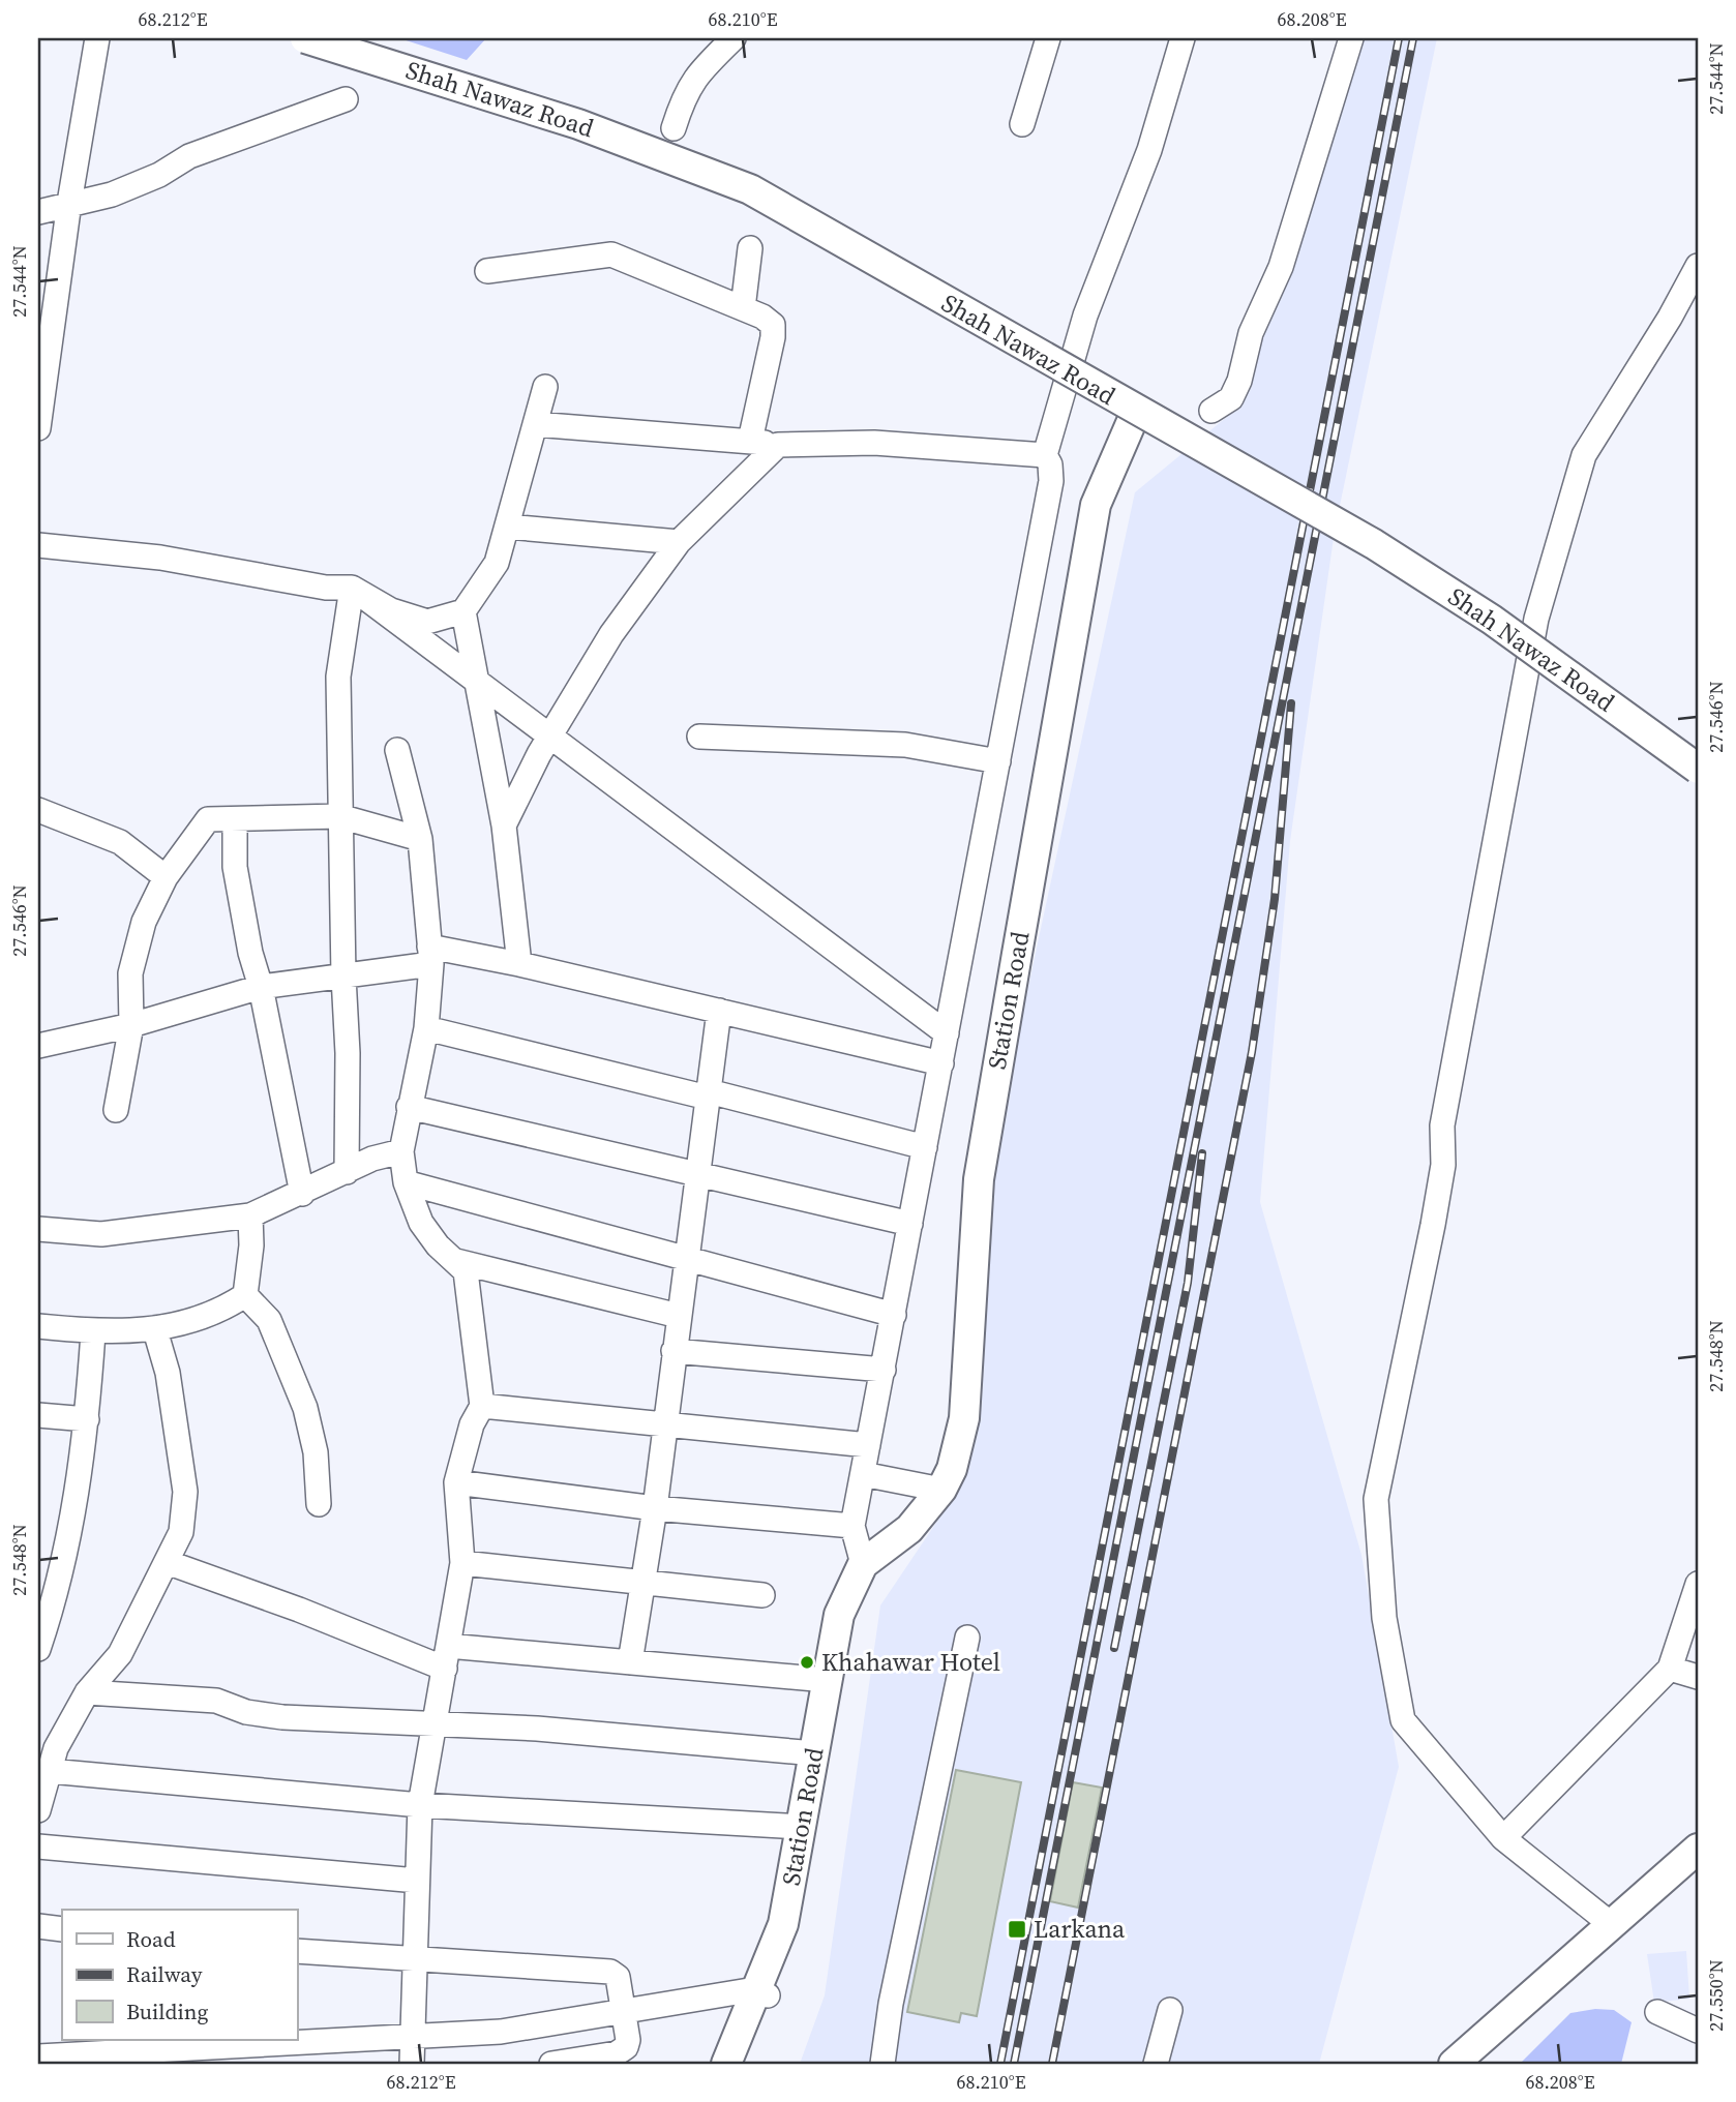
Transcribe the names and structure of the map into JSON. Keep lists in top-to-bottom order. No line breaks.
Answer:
{"streets":{"main road":["Shah Nawaz Road","Station Road"]},"crossings":[["Shah Nawaz Road","Station Road"]],"places":{"other":["Khahawar Hotel"],"transit":["Larkana"]},"legend":["Road","Railway","Building"],"coordinates":["68.212°E","68.210°E","68.208°E","27.544°N","27.546°N","27.548°N","27.550°N"]}
